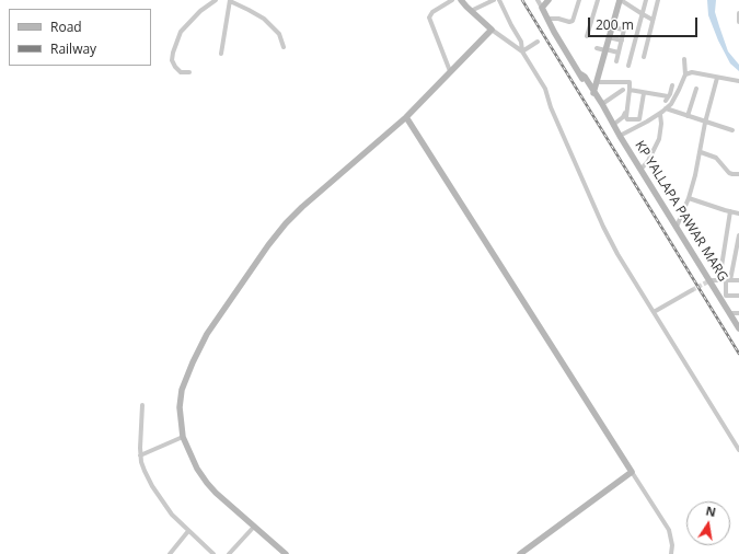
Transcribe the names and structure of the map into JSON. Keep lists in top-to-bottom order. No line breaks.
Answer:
{"streets":{"street":["KP YALLAPA PAWAR MARG"]},"legend":["Road","Railway"],"scale_bar":"200 m","north":"top"}
